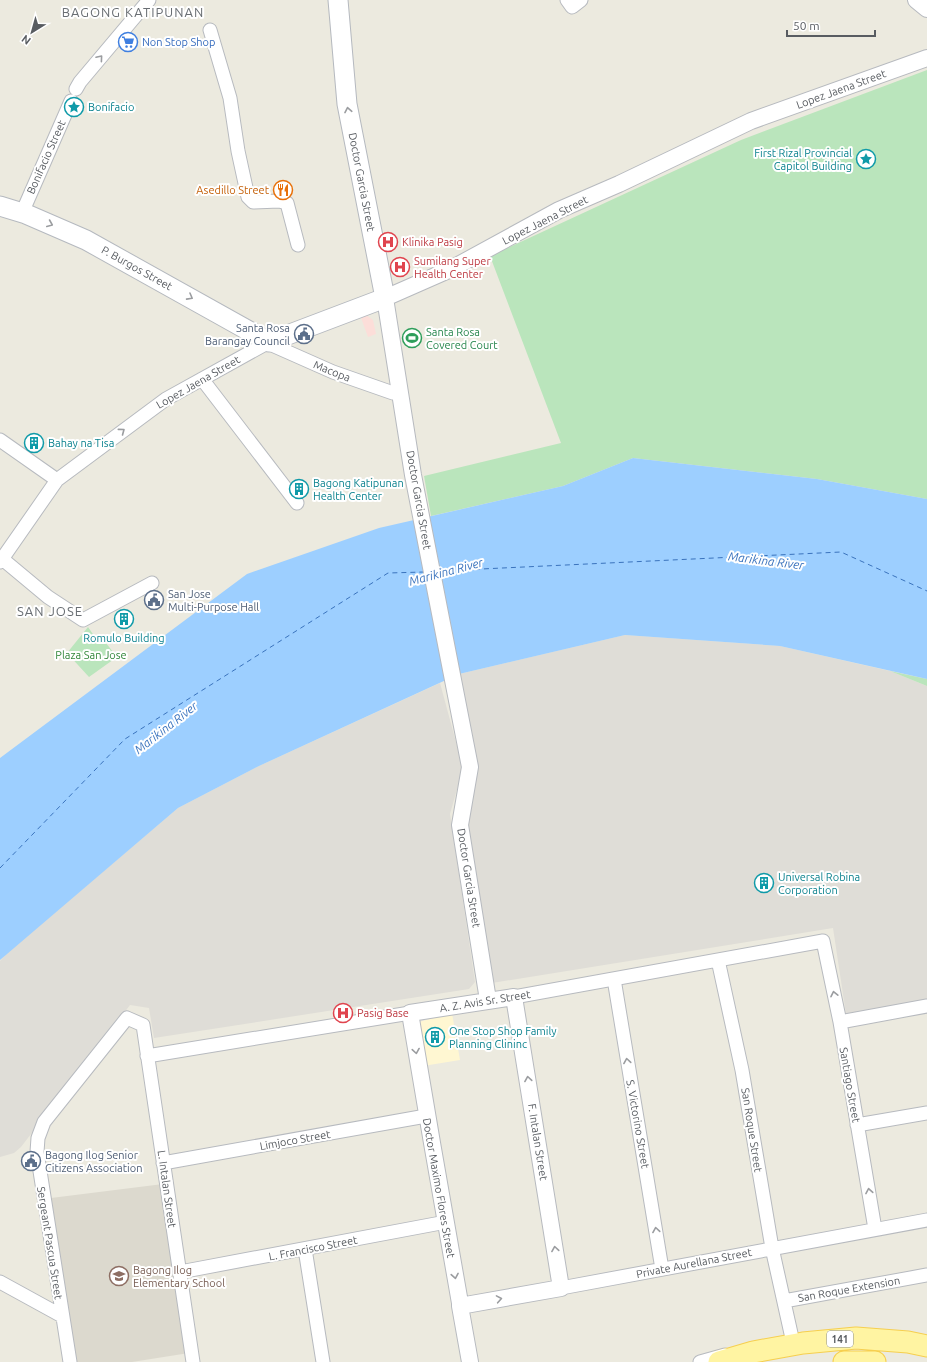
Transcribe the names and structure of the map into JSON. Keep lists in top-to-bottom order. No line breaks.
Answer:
{"streets":{"main road":["Lopez Jaena Street","Doctor Garcia Street","P. Burgos Street","141"],"street":["Bonifacio Street","Macopa","A. Z. Avis Sr. Street","Santiago Street","S. Victorino Street","San Roque Street","Limjoco Street","F. Intalan Street","Doctor Maximo Flores Street","L. Intalan Street","Sergeant Pascua Street","L. Francisco Street","Private Aurellana Street","San Roque Extension"]},"crossings":[["Lopez Jaena Street","Doctor Garcia Street"],["Lopez Jaena Street","P. Burgos Street"],["Lopez Jaena Street","Macopa"],["Bonifacio Street","P. Burgos Street"],["Doctor Garcia Street","A. Z. Avis Sr. Street"],["P. Burgos Street","Macopa"],["A. Z. Avis Sr. Street","Santiago Street"],["A. Z. Avis Sr. Street","S. Victorino Street"],["A. Z. Avis Sr. Street","San Roque Street"],["A. Z. Avis Sr. Street","F. Intalan Street"],["A. Z. Avis Sr. Street","Doctor Maximo Flores Street"],["A. Z. Avis Sr. Street","L. Intalan Street"],["Santiago Street","Private Aurellana Street"],["S. Victorino Street","Private Aurellana Street"],["San Roque Street","Private Aurellana Street"],["San Roque Street","San Roque Extension"],["Limjoco Street","Doctor Maximo Flores Street"],["Limjoco Street","L. Intalan Street"],["F. Intalan Street","Private Aurellana Street"],["Doctor Maximo Flores Street","L. Francisco Street"],["Doctor Maximo Flores Street","Private Aurellana Street"],["L. Intalan Street","Sergeant Pascua Street"],["L. Intalan Street","L. Francisco Street"]],"one_way":["Bonifacio Street","P. Burgos Street","Santiago Street","S. Victorino Street","F. Intalan Street"],"districts":["BAGONG KATIPUNAN","SAN JOSE"],"water":["Marikina River"],"parks":["Plaza San Jose"],"places":{"supermarket":["Non Stop Shop"],"place":["Bonifacio","First Rizal Provincial Capitol Building"],"restaurant":["Asedillo Street"],"hospital":["Klinika Pasig","Sumilang Super Health Center","Pasig Base"],"public building":["Santa Rosa Barangay Council","San Jose Multi-Purpose Hall","Bagong Ilog Senior Citizens Association"],"sports":["Santa Rosa Covered Court"],"building":["Bahay na Tisa","Bagong Katipunan Health Center","Romulo Building","Universal Robina Corporation","One Stop Shop Family Planning Clininc"],"school or university":["Bagong Ilog Elementary School"]},"scale_bar":"50 m","north":"bottom left"}
